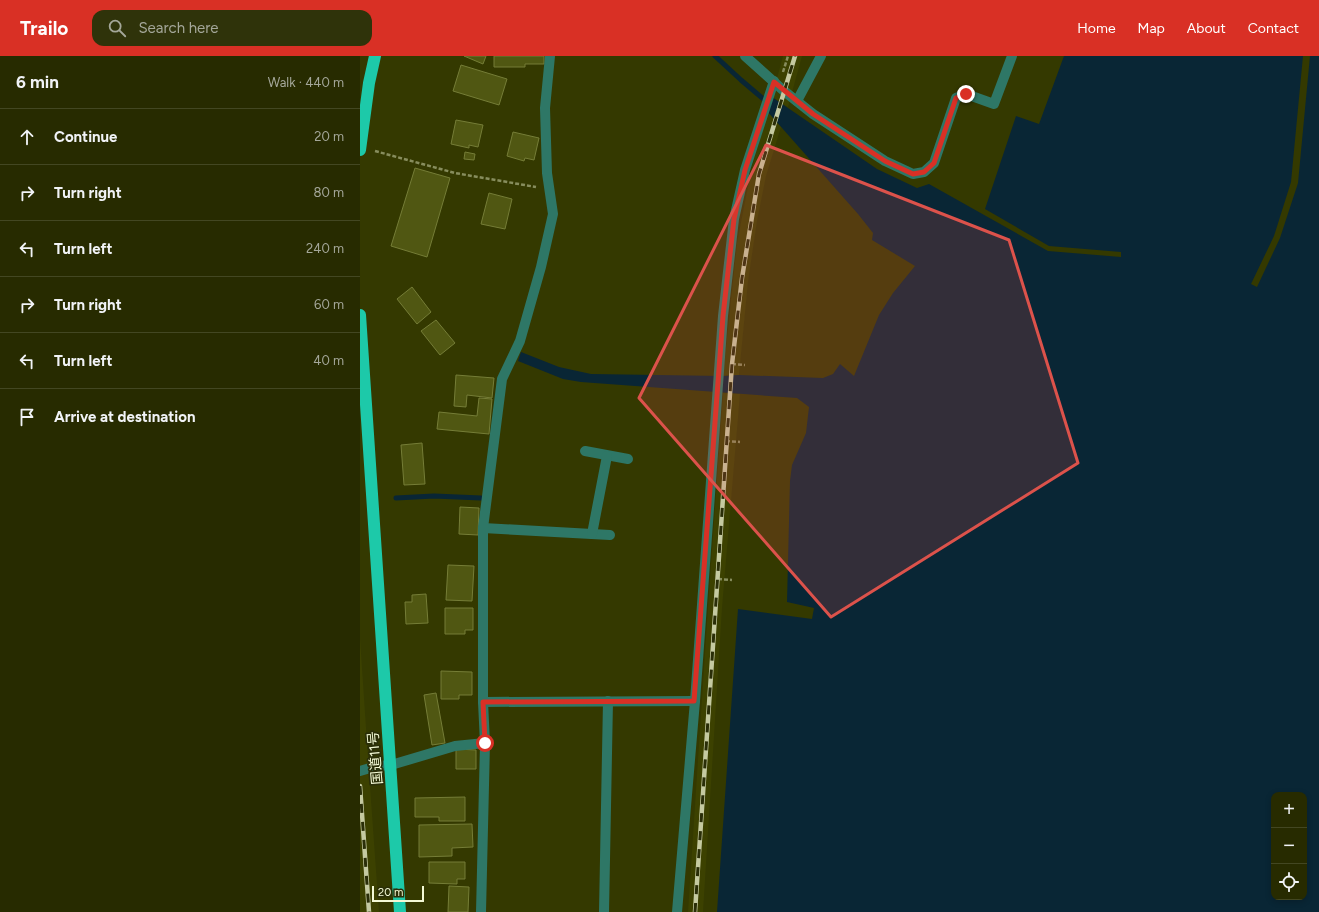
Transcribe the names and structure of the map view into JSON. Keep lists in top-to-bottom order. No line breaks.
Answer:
{"streets":{"highway":["国道11号"]},"scale_bar":"20 m","page":{"header":"Trailo","search":"Search here","nav":["Home","Map","About","Contact"],"heading":["6 min","Walk · 440 m"],"list":[["Continue","20 m"],["Turn right","80 m"],["Turn left","240 m"],["Turn right","60 m"],["Turn left","40 m"],"Arrive at destination"],"map_buttons":["+","−"],"scale":"20 m"}}
